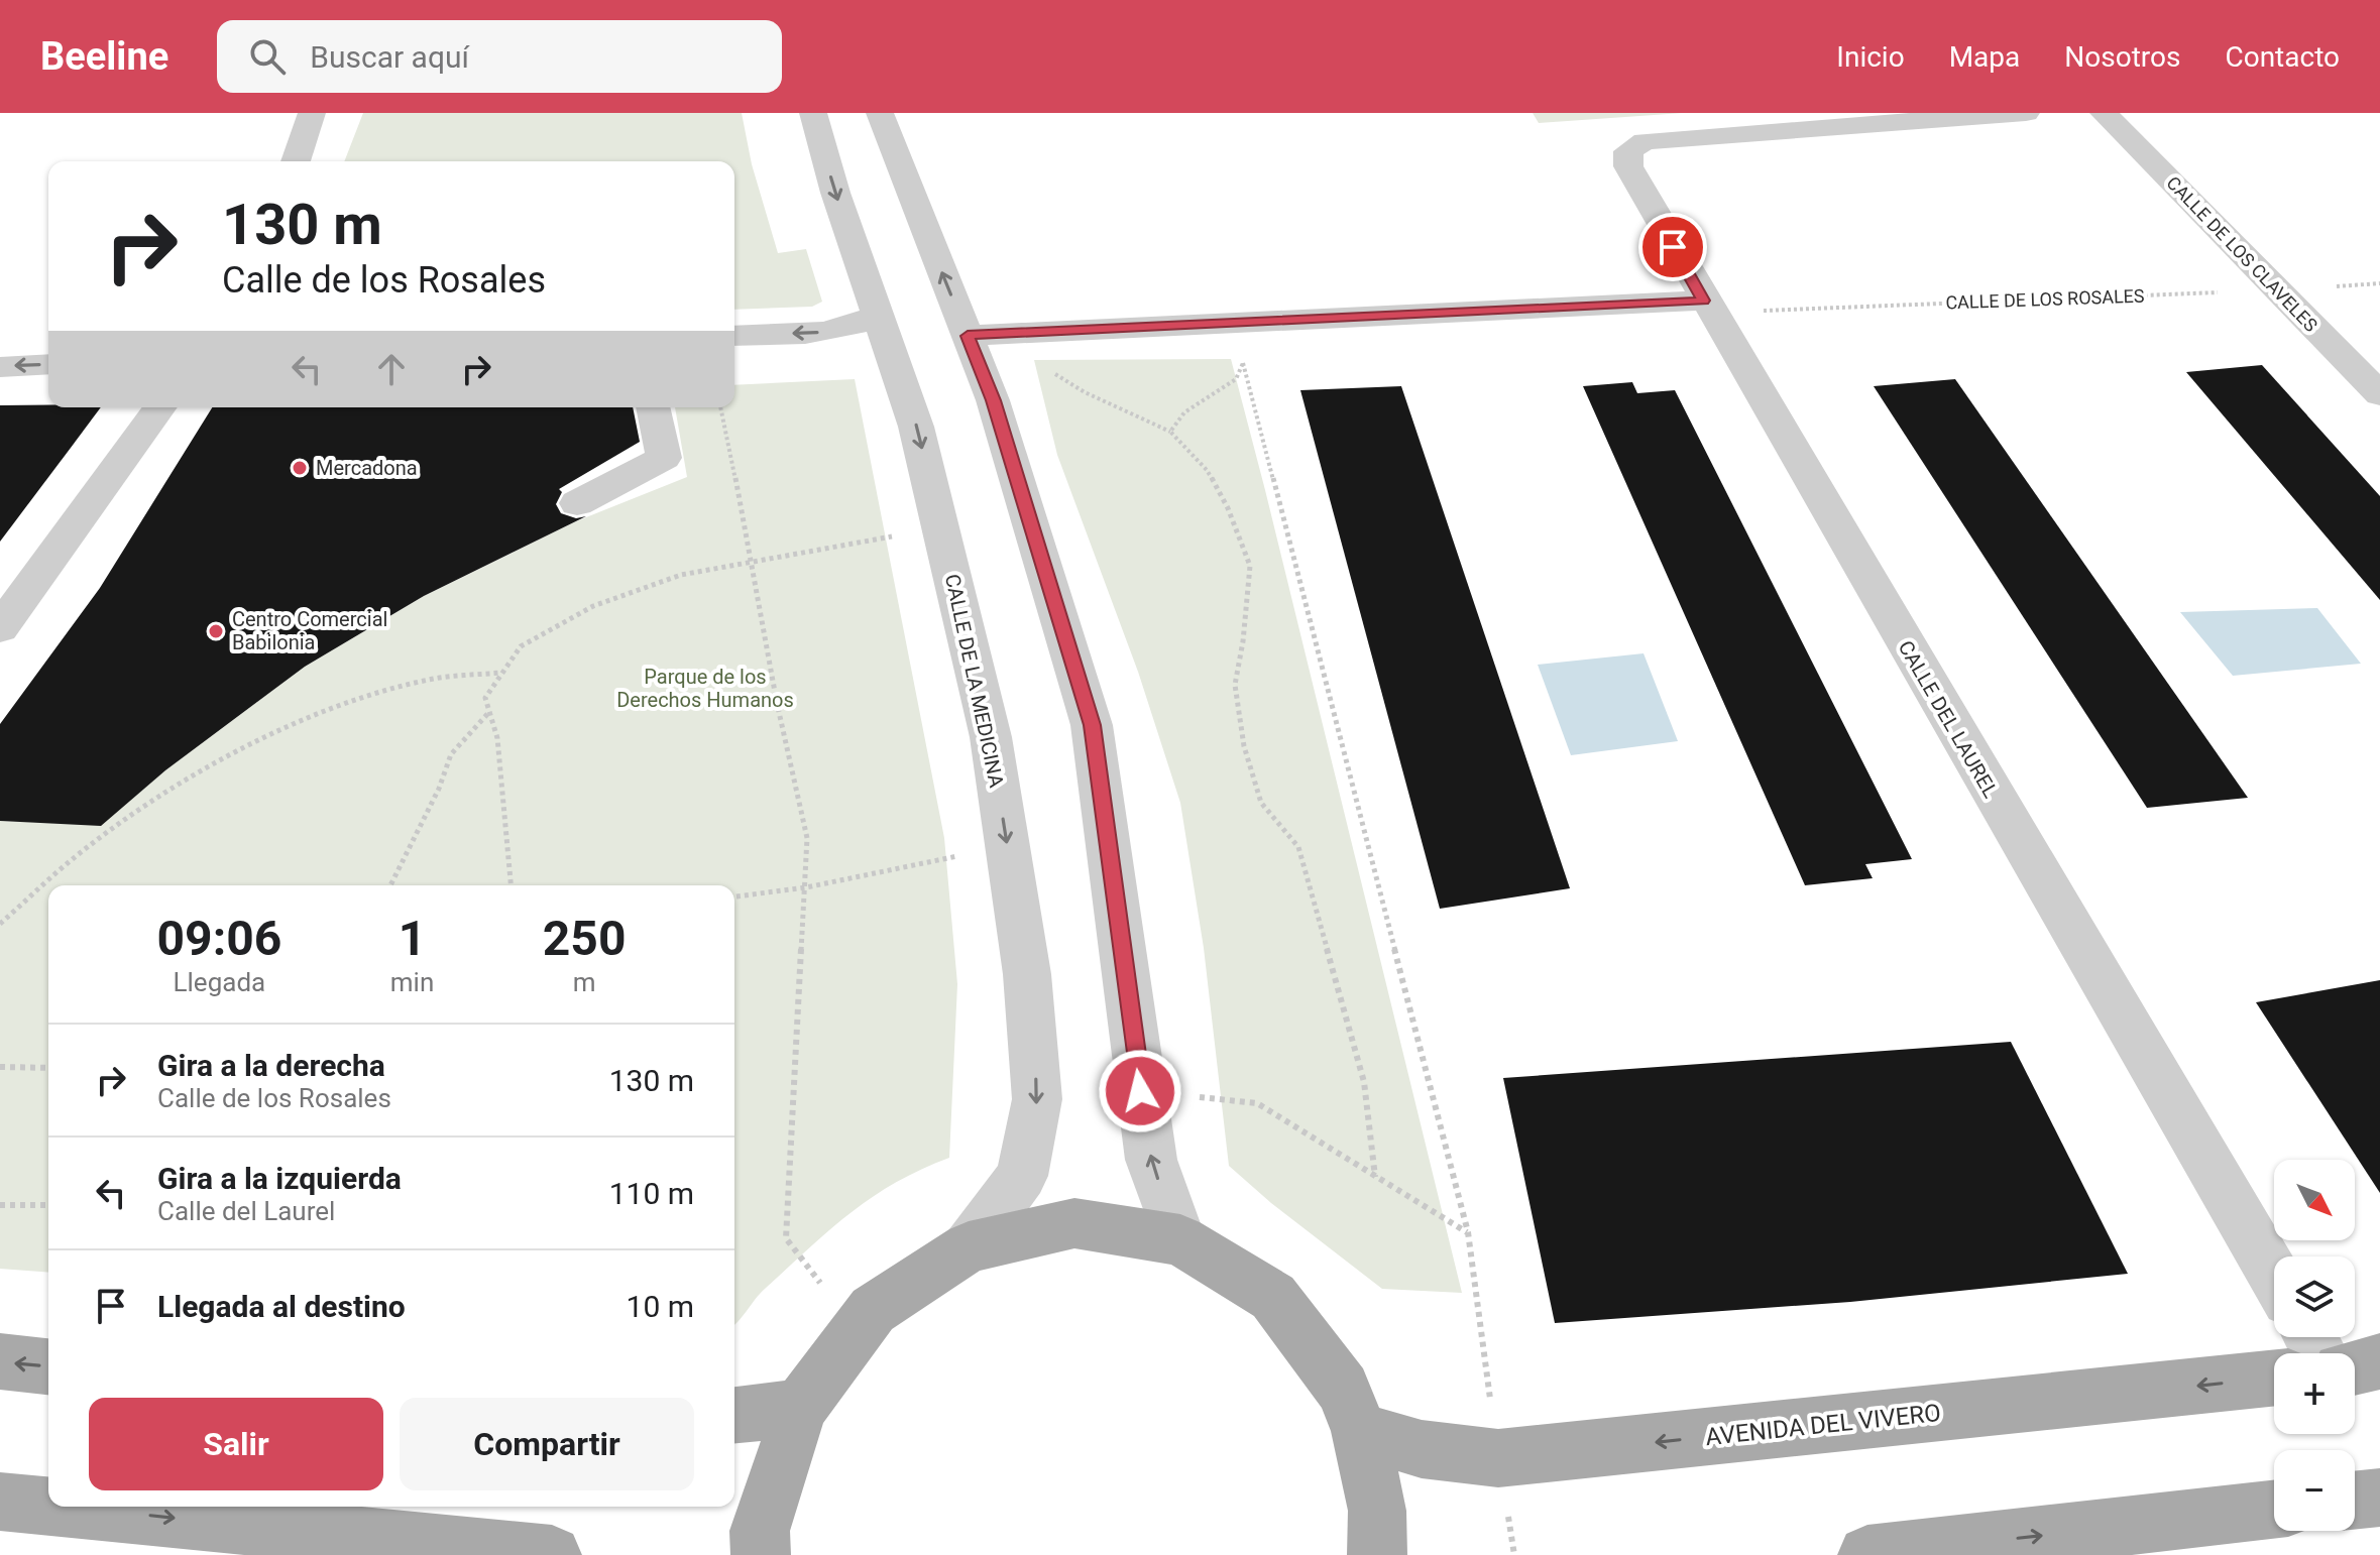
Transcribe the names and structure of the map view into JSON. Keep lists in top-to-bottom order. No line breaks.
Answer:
{"streets":{"main road":["AVENIDA DEL VIVERO"],"street":["CALLE DE LOS CLAVELES","CALLE DE LA MEDICINA","CALLE DEL LAUREL"],"path":["CALLE DE LOS ROSALES"]},"crossings":[["CALLE DE LOS CLAVELES","CALLE DE LOS ROSALES"],["CALLE DE LOS ROSALES","CALLE DEL LAUREL"]],"parks":["Parque de los Derechos Humanos"],"places":["Mercadona","Centro Comercial Babilonia"],"north":"bottom right","page":{"header":"Beeline","search":"Buscar aquí","nav":["Inicio","Mapa","Nosotros","Contacto"],"turn":["130 m","Calle de los Rosales"],"eta":["09:06","Llegada","1","min","250","m"],"list":[{"name":"Gira a la derecha","note":"Calle de los Rosales","value":"130 m"},{"name":"Gira a la izquierda","note":"Calle del Laurel","value":"110 m"},{"name":"Llegada al destino","value":"10 m"}],"map_buttons":["+","−"],"buttons":["Salir","Compartir"]}}
